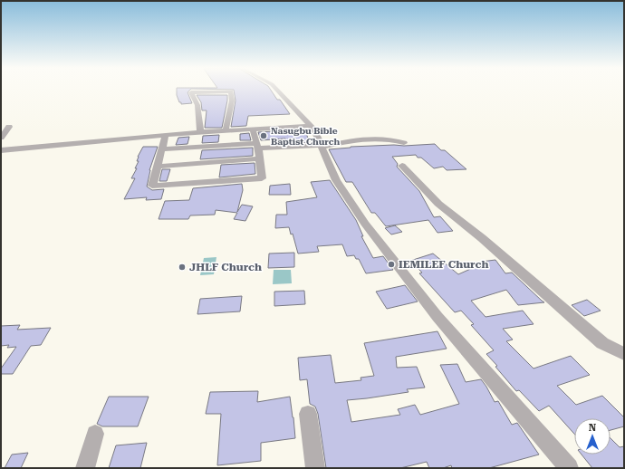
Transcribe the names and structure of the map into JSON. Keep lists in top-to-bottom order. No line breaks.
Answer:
{"places":["Nasugbu Bible Baptist Church","IEMILEF Church","JHLF Church"],"north":"top"}
